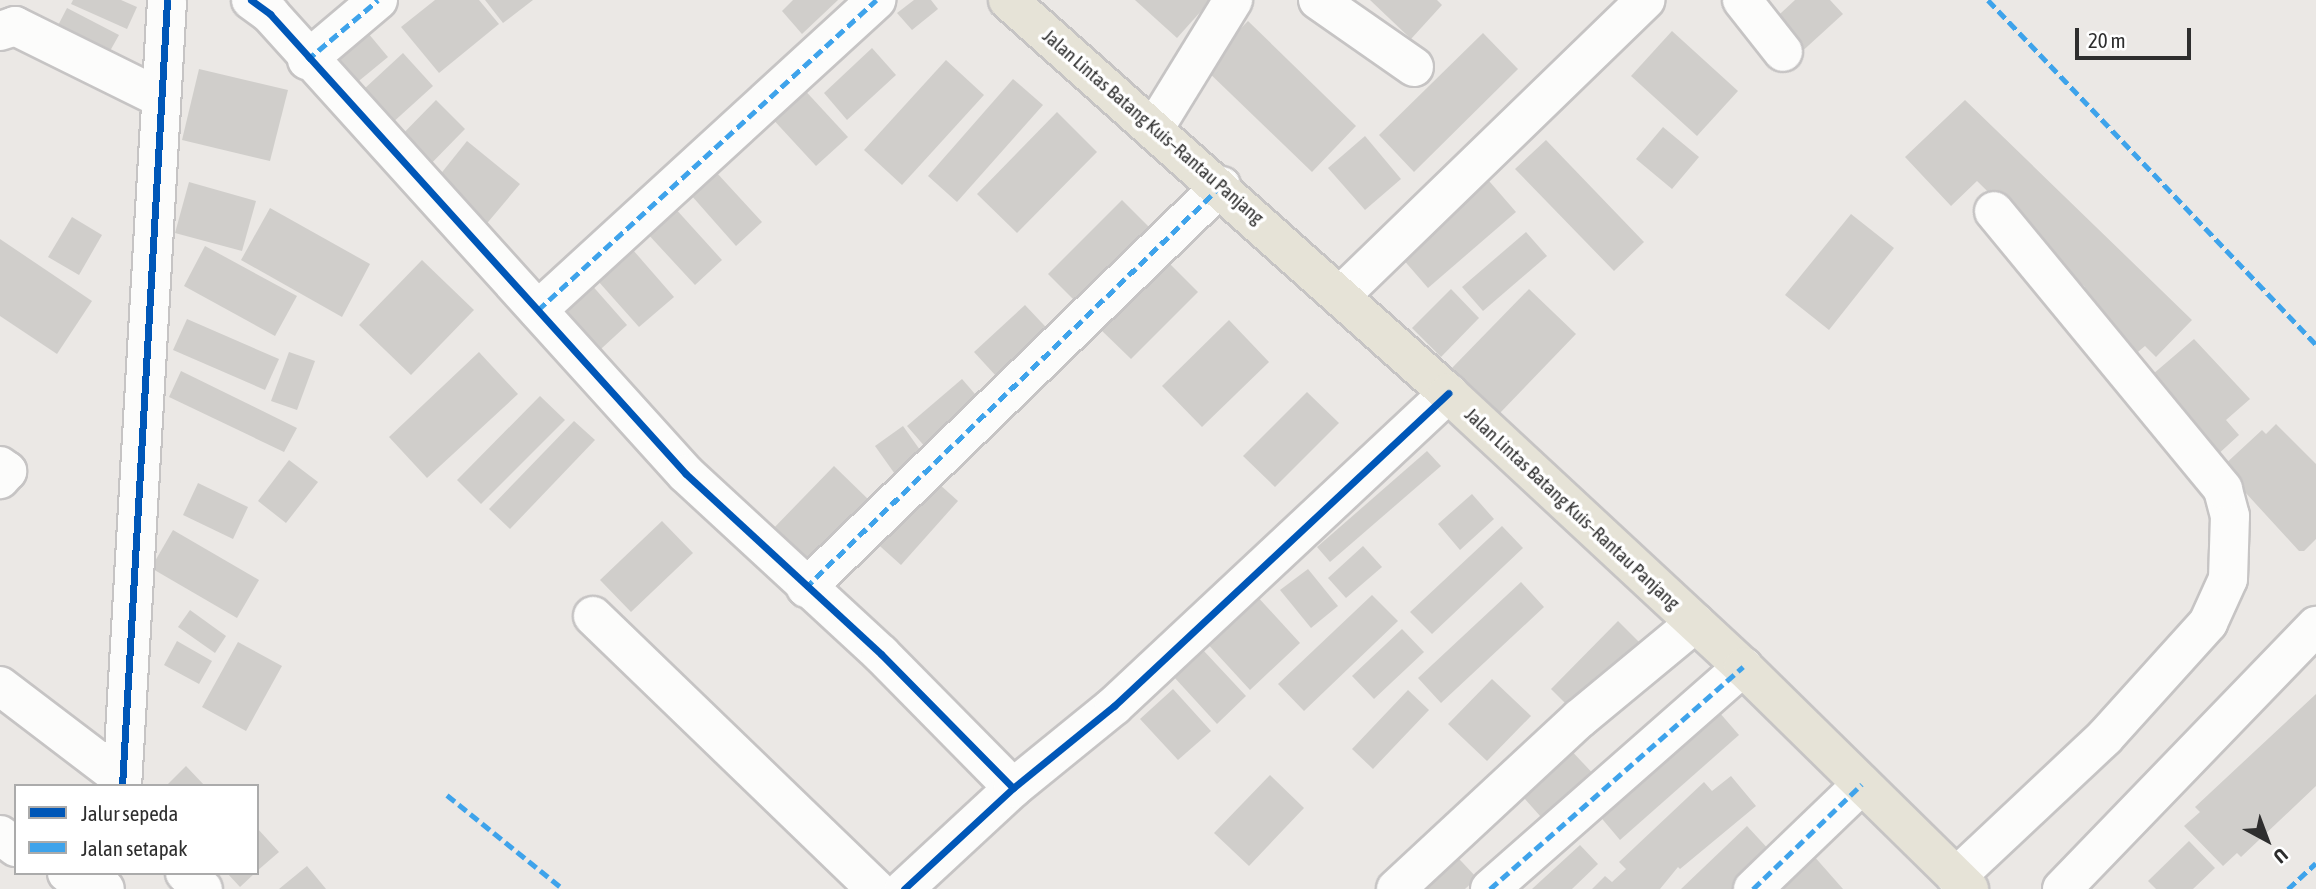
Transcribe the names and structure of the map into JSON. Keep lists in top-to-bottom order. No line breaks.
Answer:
{"streets":{"main road":["Jalan Lintas Batang Kuis–Rantau Panjang"]},"legend":["Jalur sepeda","Jalan setapak"],"scale_bar":"20 m","north":"bottom right"}
